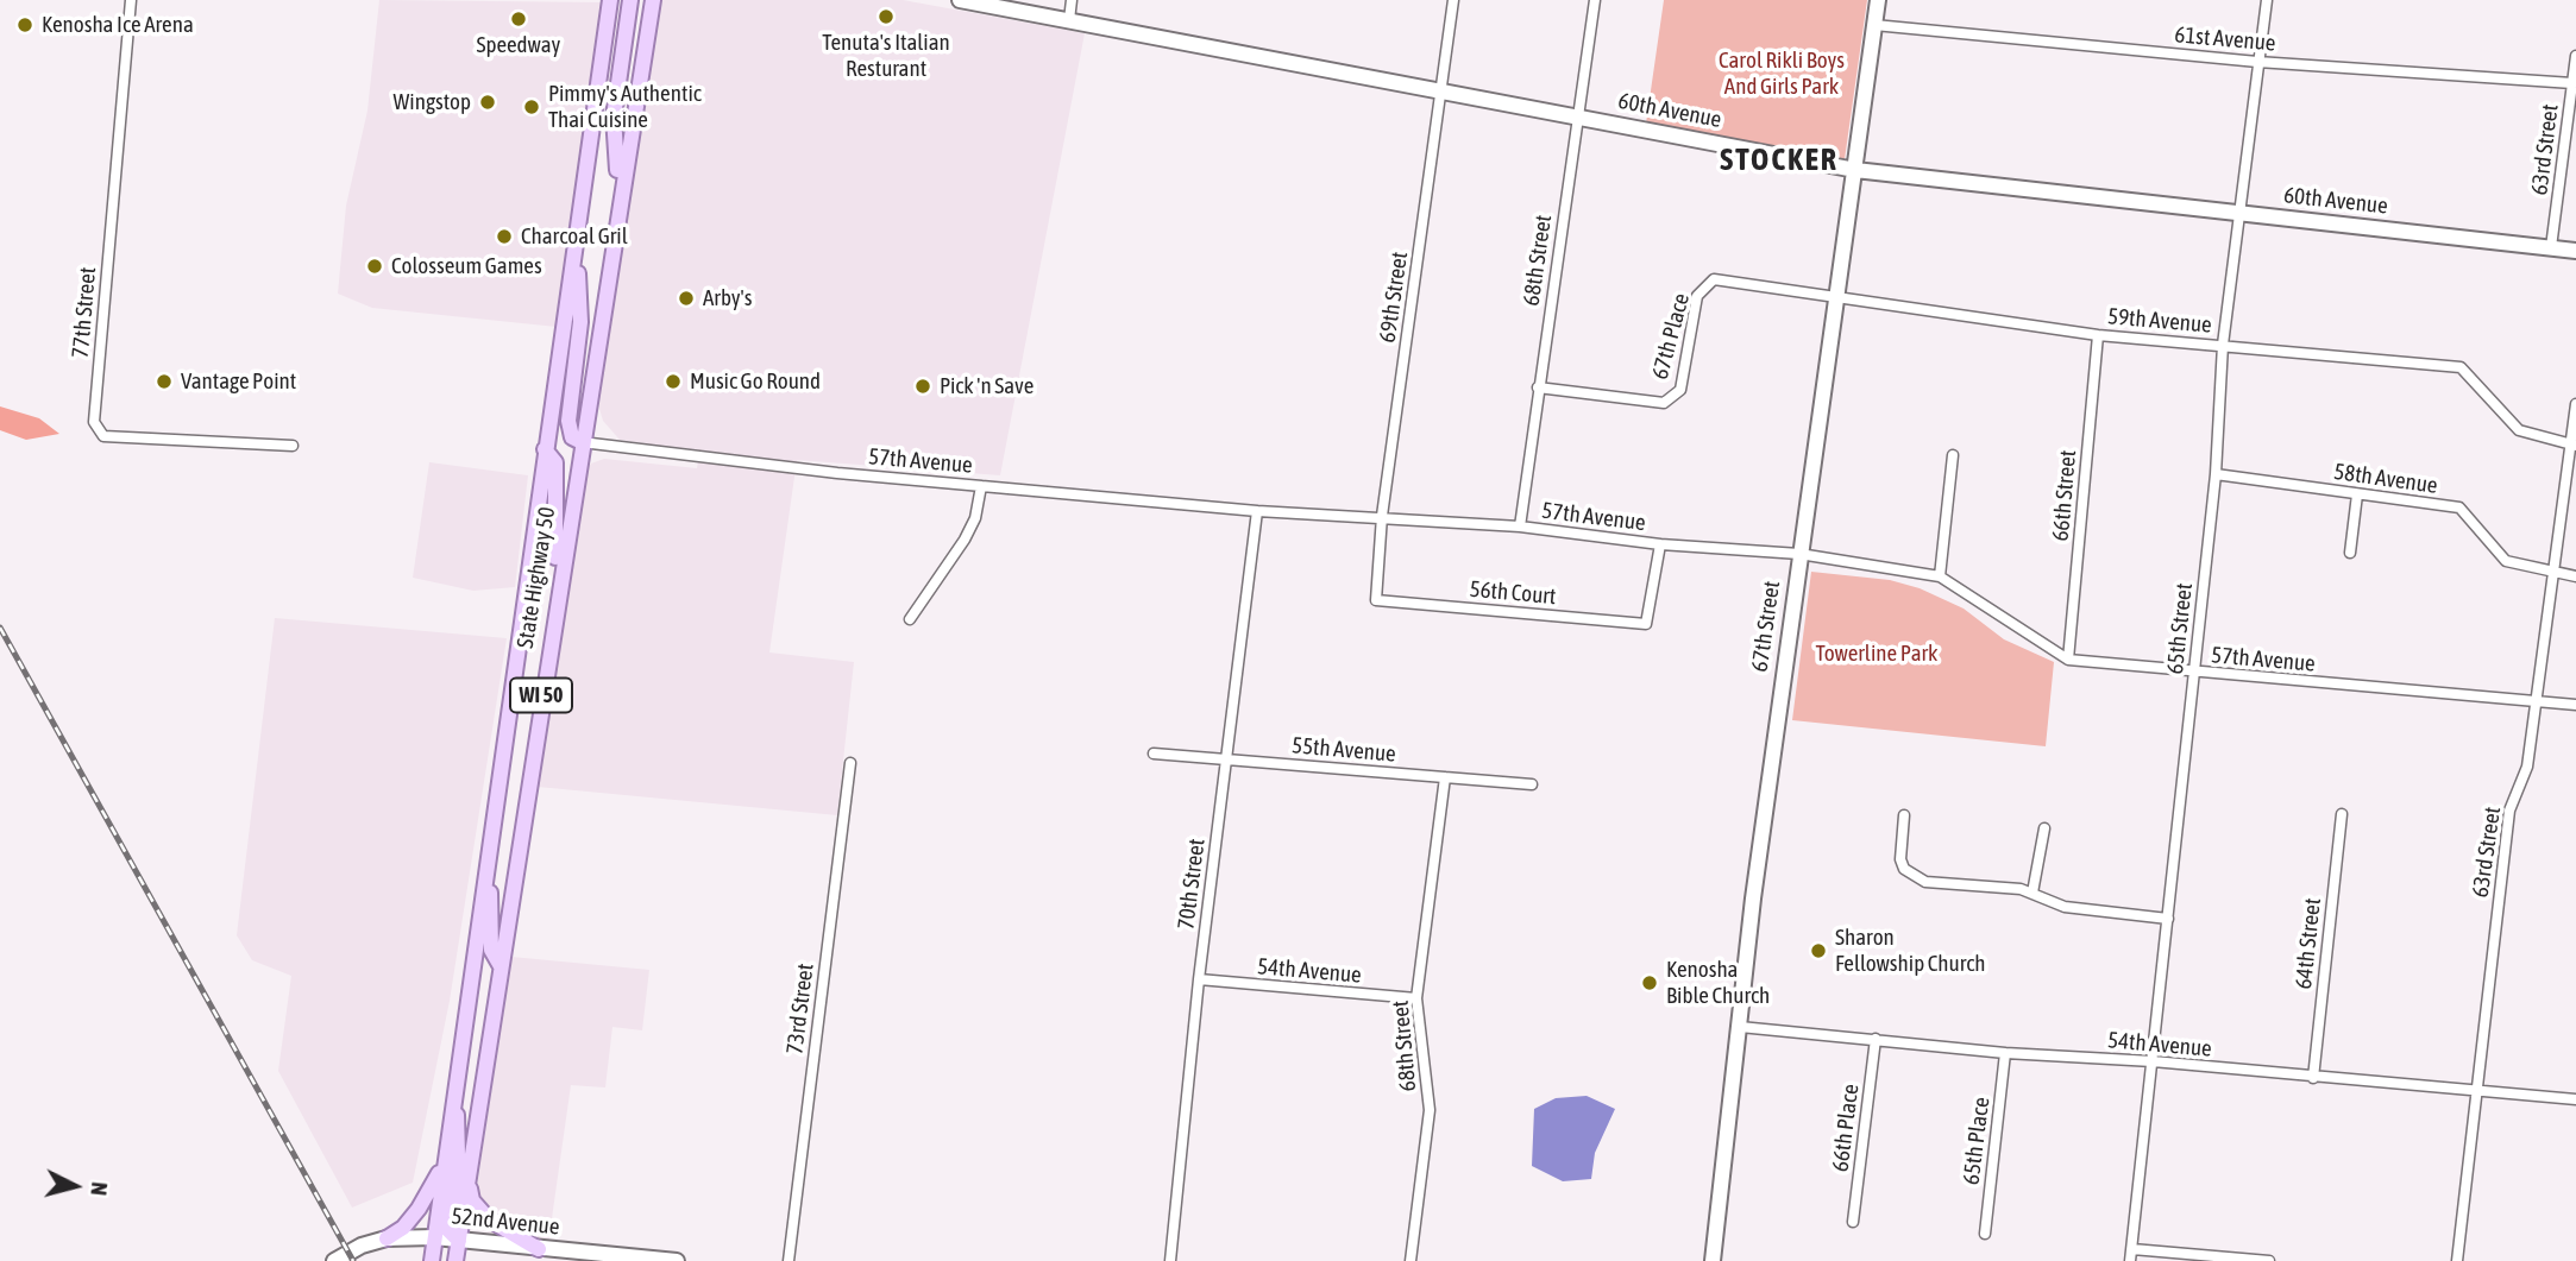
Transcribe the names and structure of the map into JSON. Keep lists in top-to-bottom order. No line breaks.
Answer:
{"streets":{"main road":["State Highway 50","WI 50"],"street":["61st Avenue","60th Avenue","63rd Street","68th Street","69th Street","77th Street","59th Avenue","67th Place","57th Avenue","58th Avenue","66th Street","56th Court","67th Street","65th Street","55th Avenue","70th Street","64th Street","54th Avenue","73rd Street","66th Place","65th Place","52nd Avenue"]},"crossings":[["61st Avenue","63rd Street"],["61st Avenue","67th Street"],["61st Avenue","65th Street"],["60th Avenue","63rd Street"],["60th Avenue","68th Street"],["60th Avenue","69th Street"],["60th Avenue","67th Street"],["60th Avenue","65th Street"],["63rd Street","59th Avenue"],["63rd Street","57th Avenue"],["63rd Street","58th Avenue"],["63rd Street","54th Avenue"],["68th Street","67th Place"],["68th Street","57th Avenue"],["68th Street","55th Avenue"],["68th Street","54th Avenue"],["69th Street","57th Avenue"],["69th Street","56th Court"],["59th Avenue","67th Place"],["59th Avenue","66th Street"],["59th Avenue","67th Street"],["59th Avenue","65th Street"],["57th Avenue","66th Street"],["57th Avenue","State Highway 50"],["57th Avenue","56th Court"],["57th Avenue","67th Street"],["57th Avenue","65th Street"],["57th Avenue","70th Street"],["58th Avenue","65th Street"],["State Highway 50","52nd Avenue"],["67th Street","54th Avenue"],["65th Street","54th Avenue"],["55th Avenue","70th Street"],["70th Street","54th Avenue"],["64th Street","54th Avenue"],["54th Avenue","66th Place"],["54th Avenue","65th Place"]],"districts":["STOCKER"],"parks":["Carol Rikli Boys And Girls Park","Towerline Park"],"places":["Tenuta's Italian Resturant","Speedway","Kenosha Ice Arena","Wingstop","Pimmy's Authentic Thai Cuisine","Charcoal Gril","Colosseum Games","Arby's","Vantage Point","Music Go Round","Pick 'n Save","Sharon Fellowship Church","Kenosha Bible Church"],"north":"right"}
